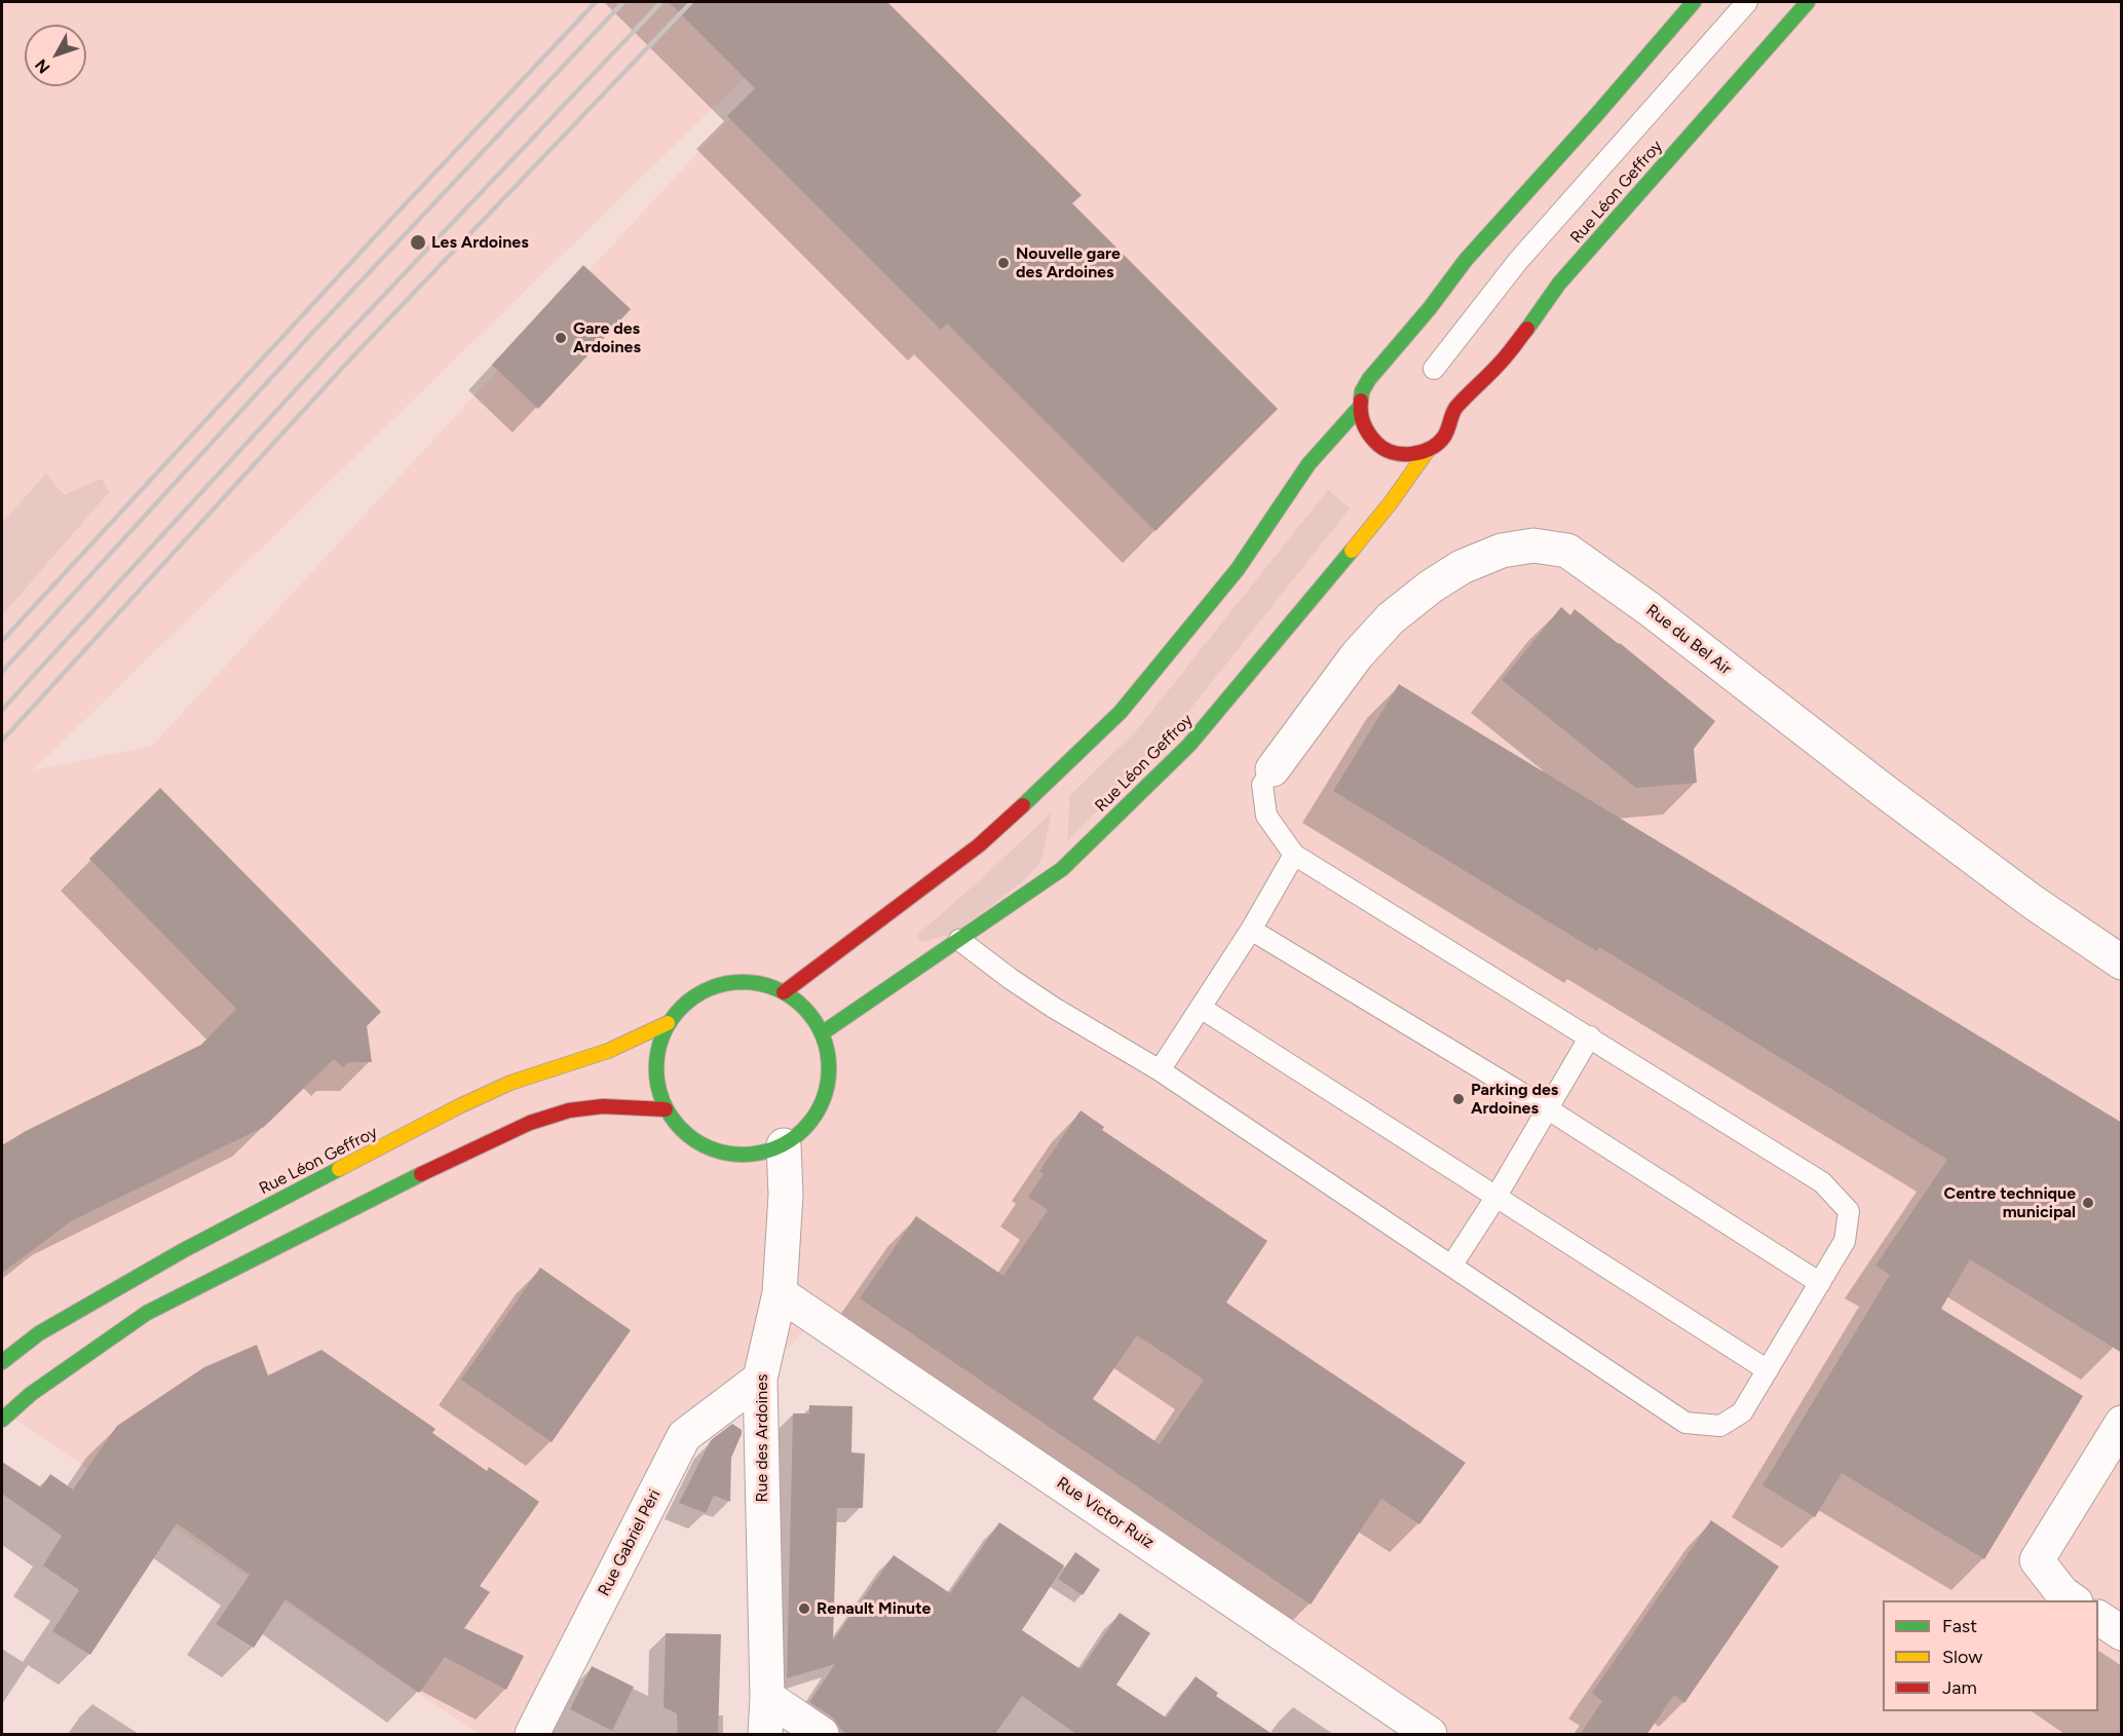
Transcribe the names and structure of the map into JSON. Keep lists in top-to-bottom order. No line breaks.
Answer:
{"streets":{"street":["Rue Léon Geffroy","Rue du Bel Air","Rue des Ardoines","Rue Victor Ruiz","Rue Gabriel Péri"]},"crossings":[["Rue Léon Geffroy","Rue des Ardoines"],["Rue des Ardoines","Rue Victor Ruiz"],["Rue des Ardoines","Rue Gabriel Péri"]],"places":["Les Ardoines","Nouvelle gare des Ardoines","Gare des Ardoines","Parking des Ardoines","Centre technique municipal","Renault Minute"],"legend":["Fast","Slow","Jam"],"north":"bottom left"}
